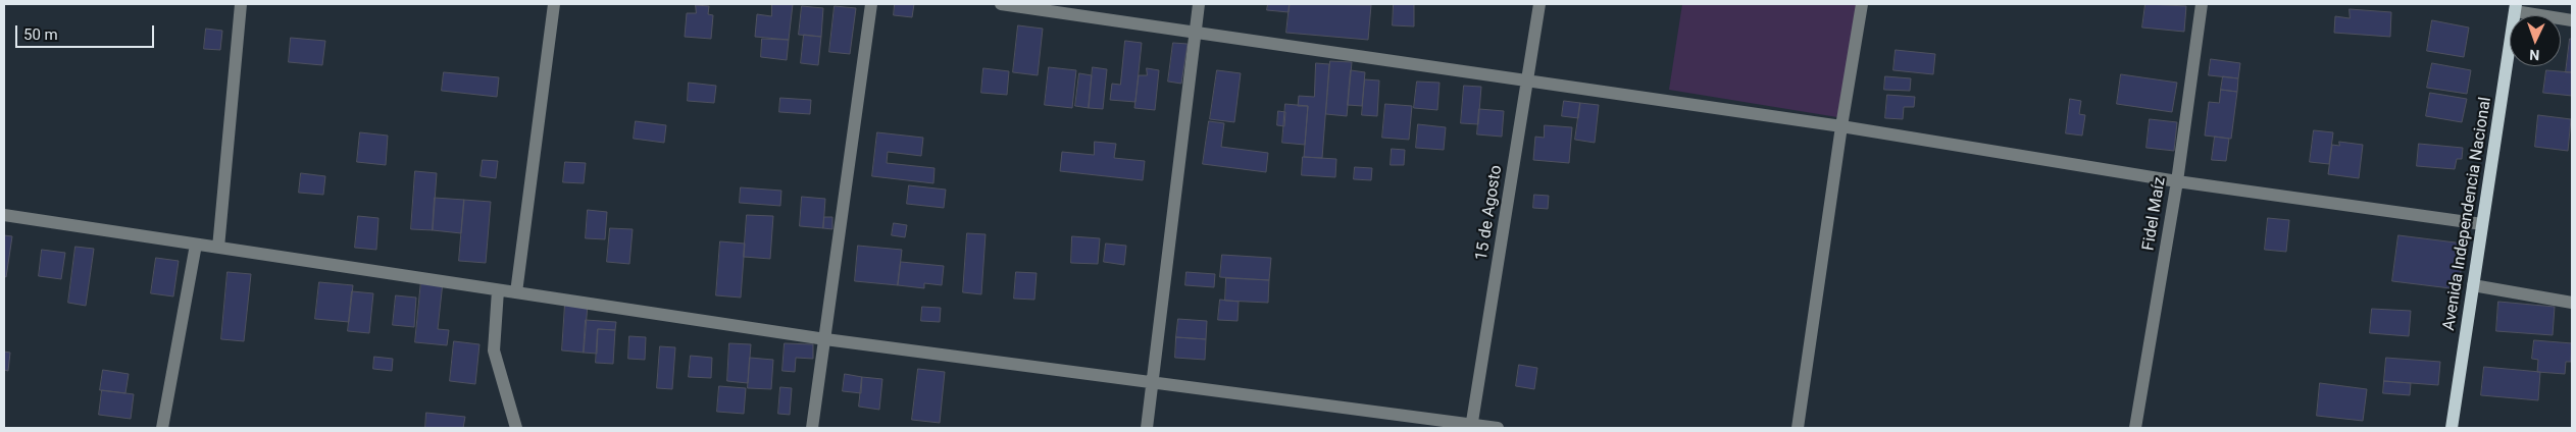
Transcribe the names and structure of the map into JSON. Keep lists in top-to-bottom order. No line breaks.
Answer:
{"streets":{"main road":["Avenida Independencia Nacional"],"street":["15 de Agosto","Fidel Maíz"]},"scale_bar":"50 m","north":"bottom"}
